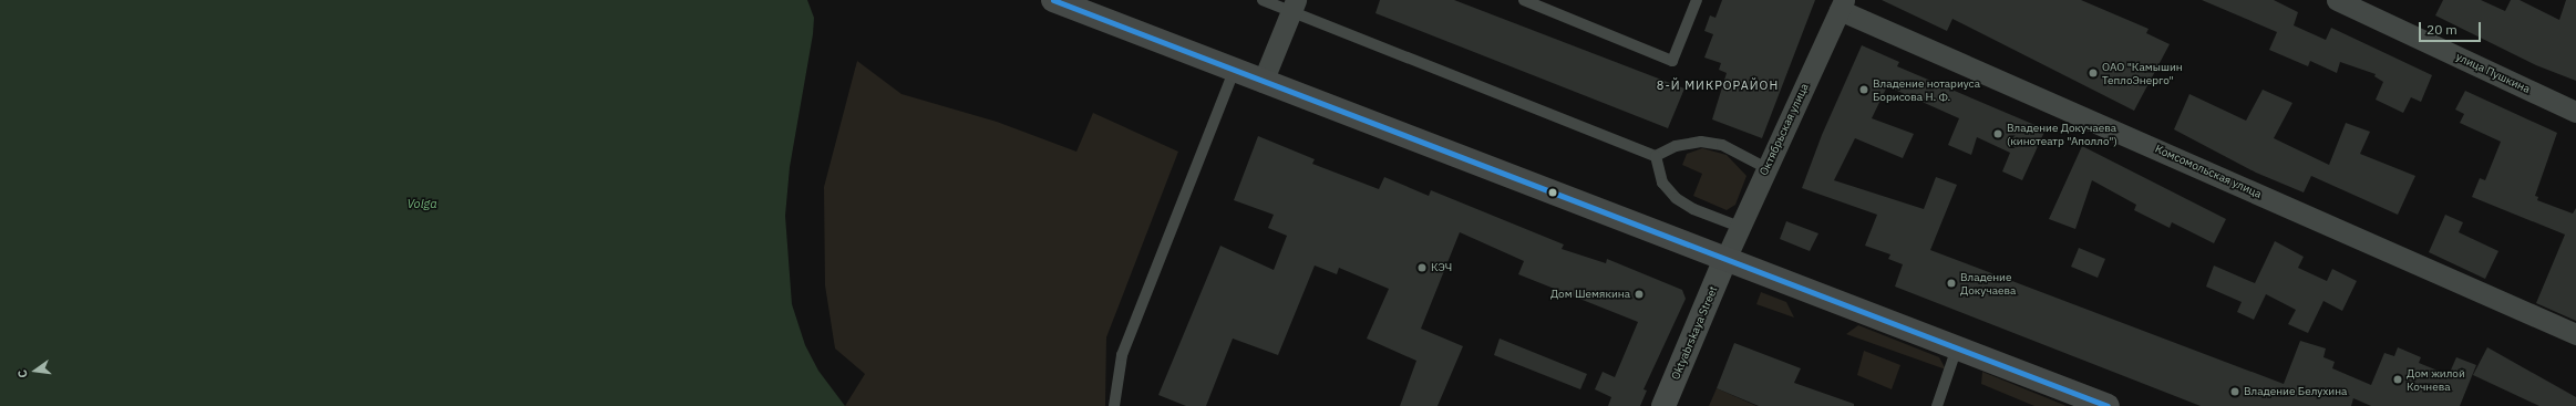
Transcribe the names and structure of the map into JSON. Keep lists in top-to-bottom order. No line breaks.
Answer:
{"streets":{"street":["улица Пушкина","Октябрьская улица","Комсомольская улица","Oktyabrskaya Street"]},"crossings":[["Октябрьская улица","Комсомольская улица"],["Октябрьская улица","Oktyabrskaya Street"]],"districts":["8-Й МИКРОРАЙОН"],"water":["Volga"],"places":["ОАО \"Камышин ТеплоЭнерго\"","Владение нотариуса Борисова Н. Ф.","Владение Докучаева (кинотеатр \"Аполло\")","КЭЧ","Владение Докучаева","Дом Шемякина","Дом жилой Кочнева","Владение Белухина"],"scale_bar":"20 m","north":"left"}
